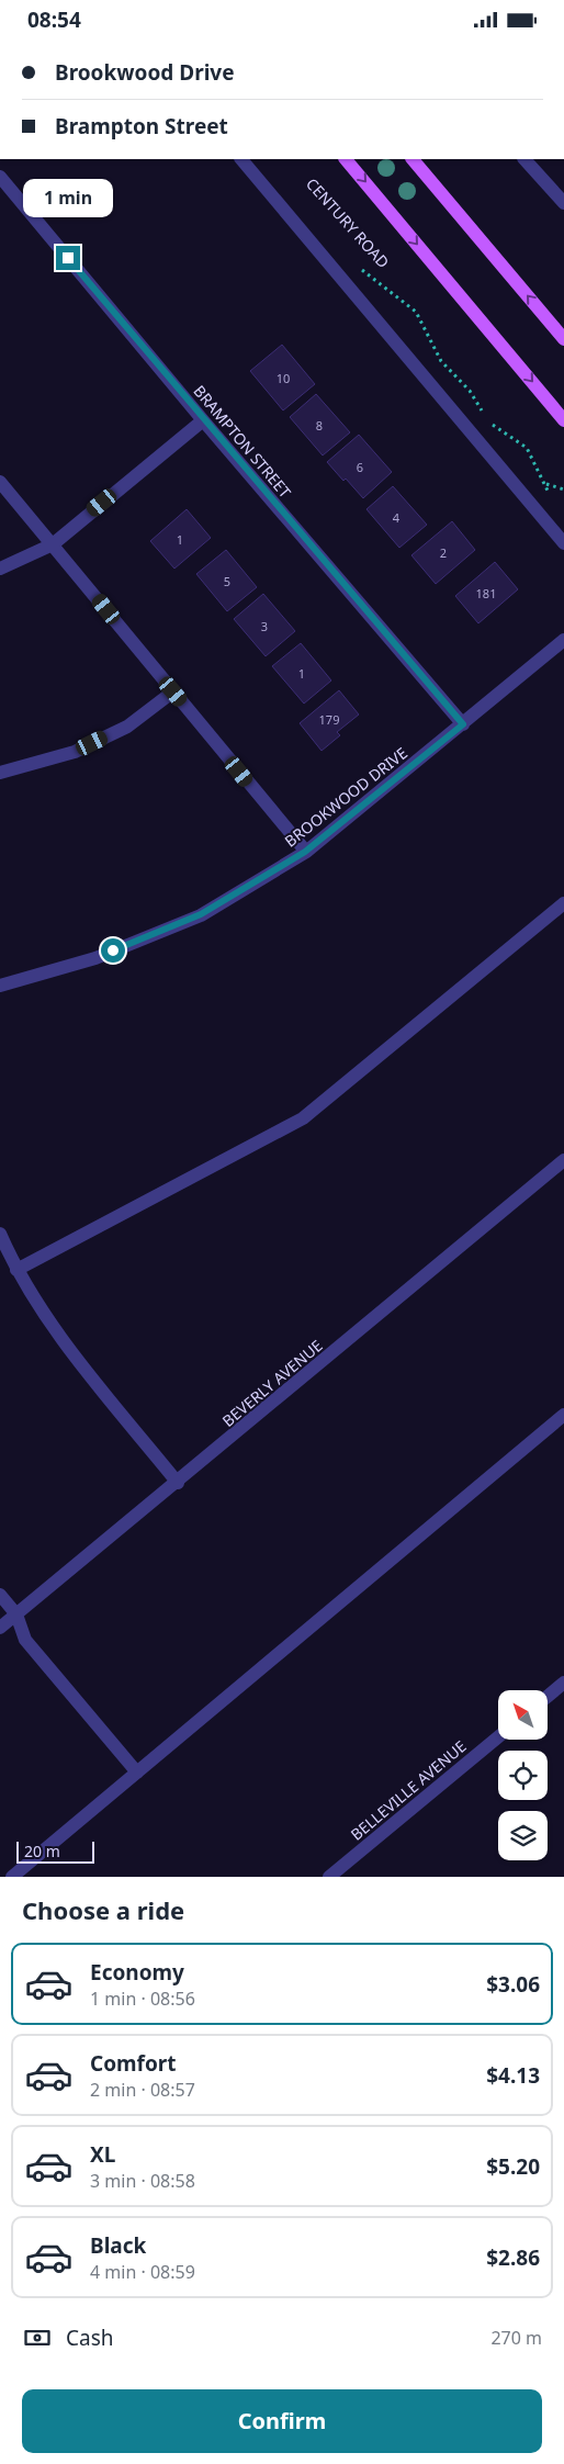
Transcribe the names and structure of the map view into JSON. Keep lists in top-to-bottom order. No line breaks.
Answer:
{"streets":{"street":["BRAMPTON STREET","BROOKWOOD DRIVE","BEVERLY AVENUE","BELLEVILLE AVENUE"],"path":["CENTURY ROAD"]},"crossings":[["BRAMPTON STREET","BROOKWOOD DRIVE"]],"house_numbers":["10","8","6","4","1","2","5","181","3","1","179"],"scale_bar":"20 m","north":"top left","page":{"status":"08:54","banner":["Brookwood Drive","Brampton Street"],"bubble":"1 min","scale":"20 m","heading":"Choose a ride","list":[{"name":"Economy","note":"1 min · 08:56","value":"$3.06"},{"name":"Comfort","note":"2 min · 08:57","value":"$4.13"},{"name":"XL","note":"3 min · 08:58","value":"$5.20"},{"name":"Black","note":"4 min · 08:59","value":"$2.86"}],"pay":["Cash","270 m"],"buttons":"Confirm"}}
